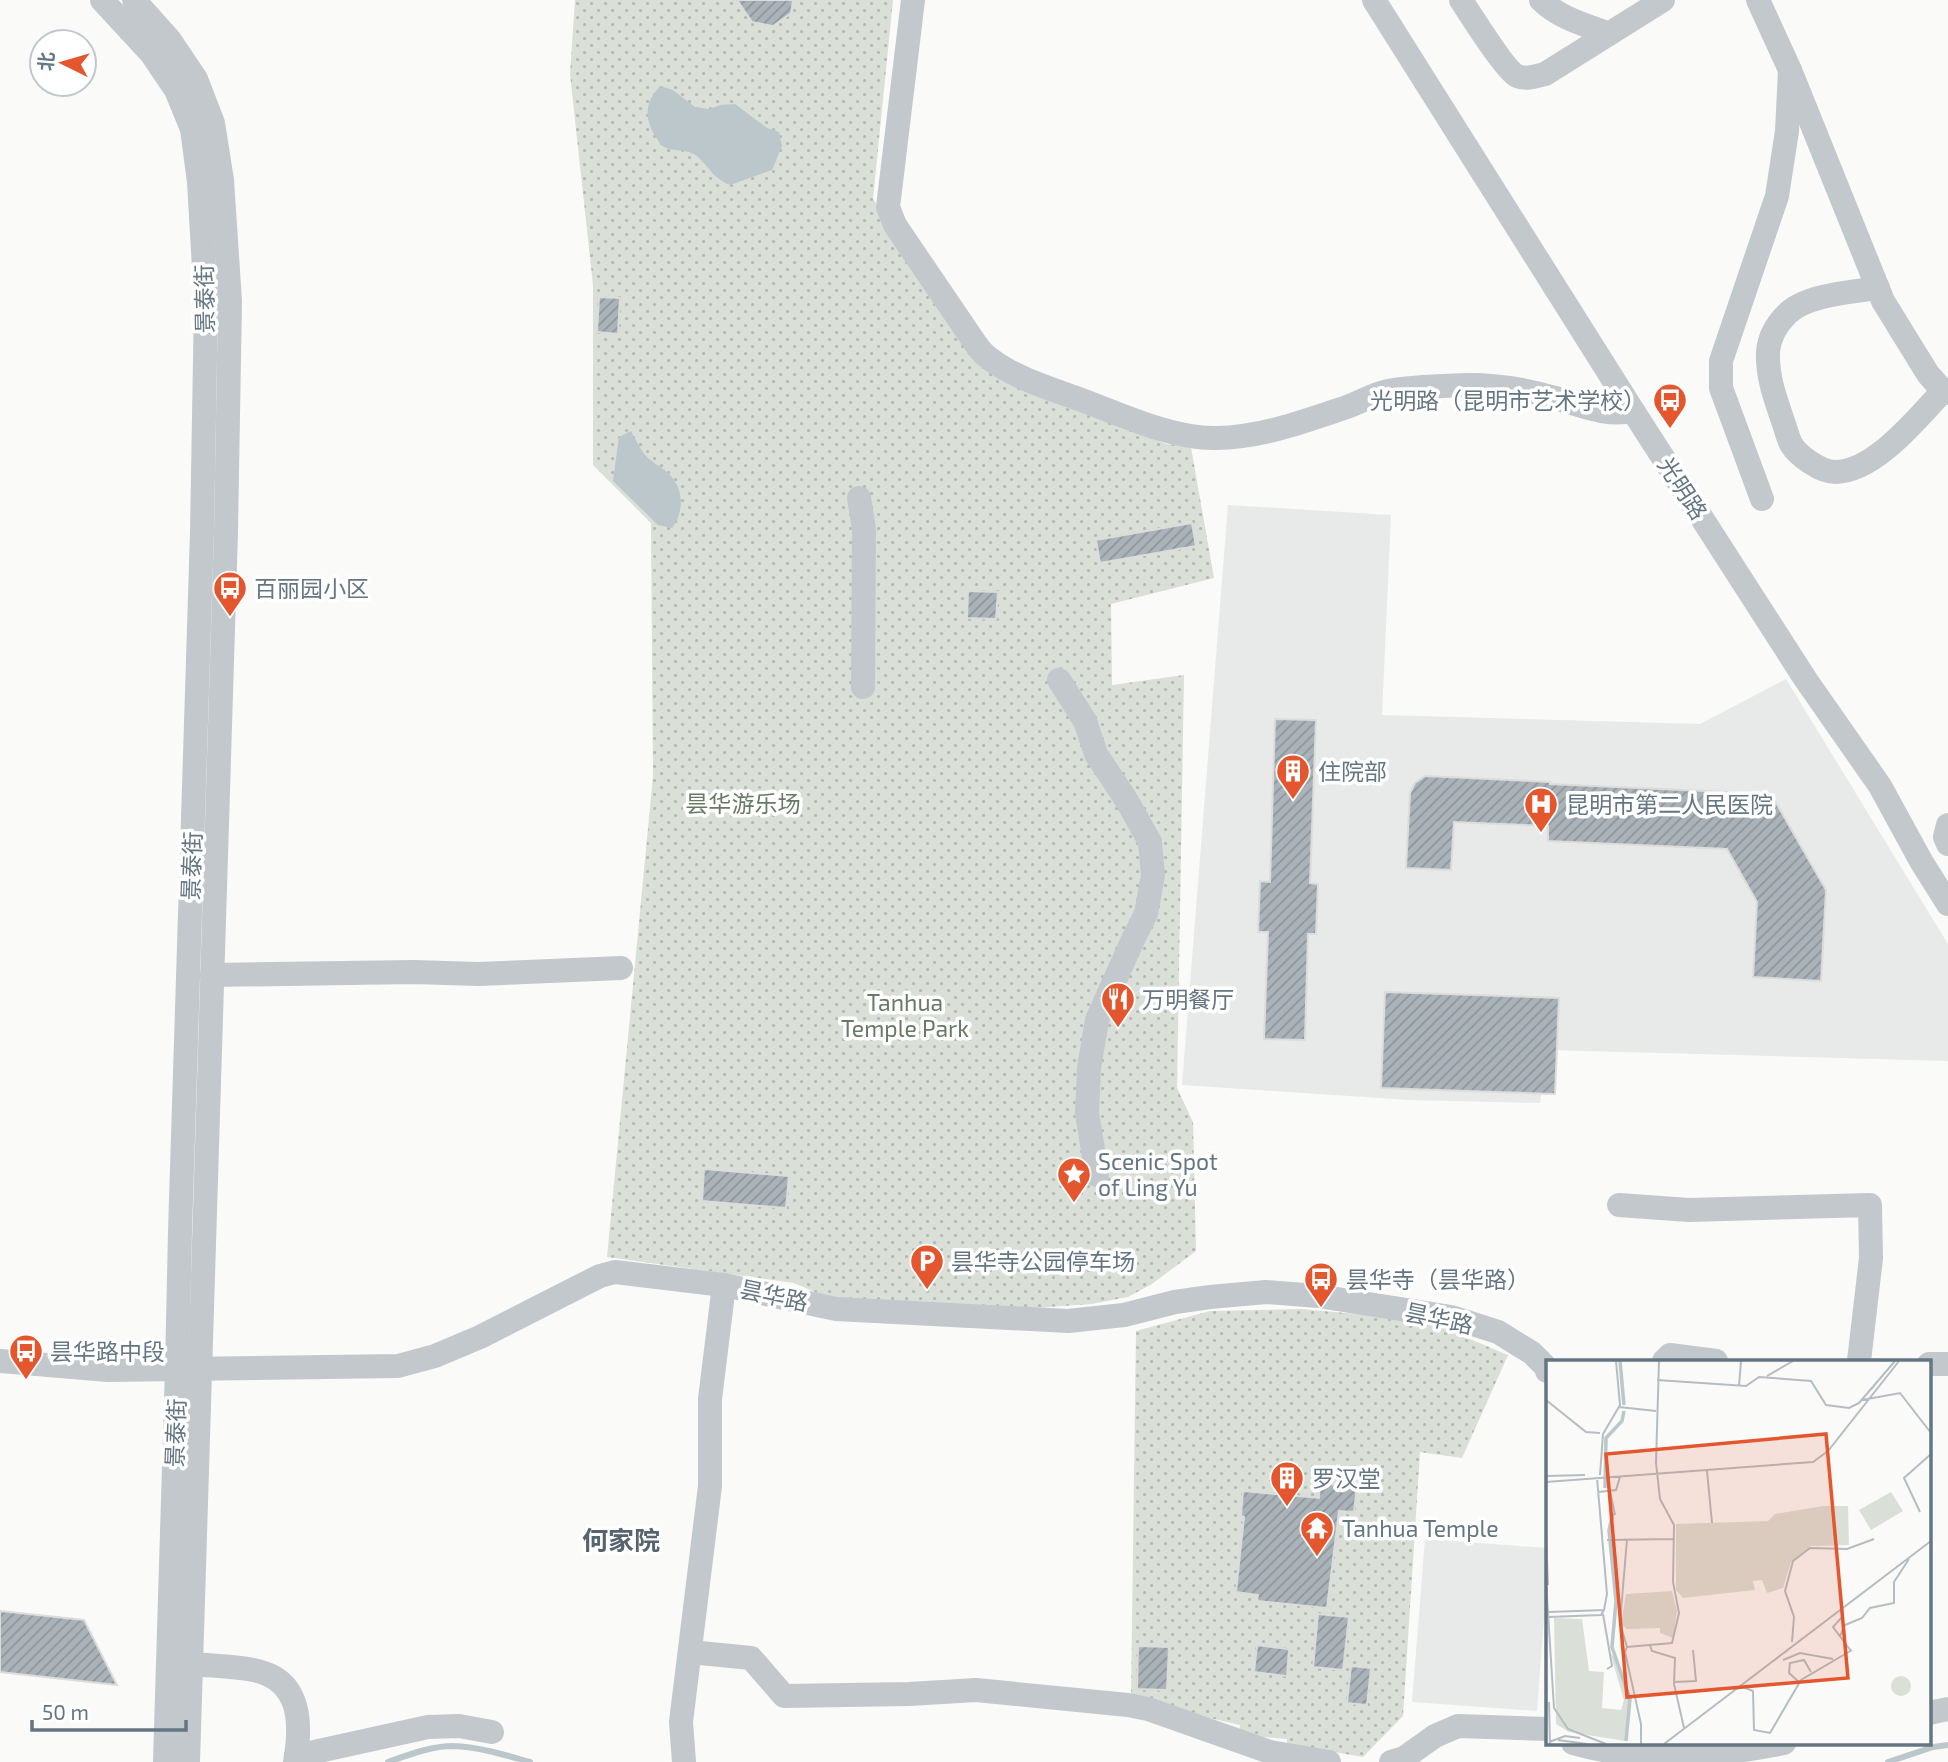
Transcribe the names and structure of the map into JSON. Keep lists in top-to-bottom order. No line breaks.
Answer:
{"streets":{"street":["景泰街","光明路","昙华路"]},"crossings":[["景泰街","昙华路"]],"districts":["何家院"],"parks":["昙华游乐场","Tanhua Temple Park"],"places":{"bus stop":["光明路（昆明市艺术学校）","百丽园小区","昙华寺（昙华路）","昙华路中段"],"building":["住院部","罗汉堂"],"hospital":["昆明市第二人民医院"],"restaurant":["万明餐厅"],"place":["Scenic Spot of Ling Yu"],"parking":["昙华寺公园停车场"],"temple":["Tanhua Temple"]},"scale_bar":"50 m","north":"left"}
